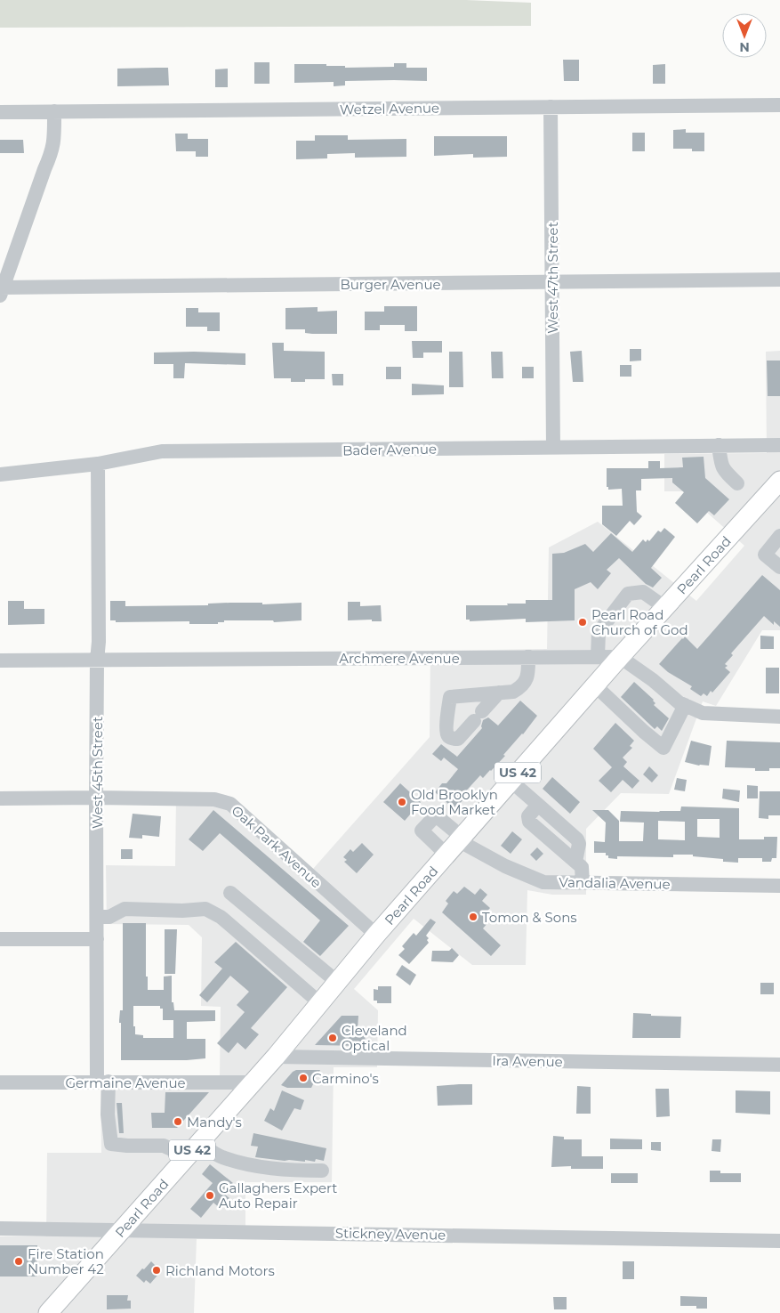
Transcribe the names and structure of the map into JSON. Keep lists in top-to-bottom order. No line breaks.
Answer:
{"streets":{"main road":["Pearl Road","US 42"],"street":["Wetzel Avenue","West 47th Street","Burger Avenue","Bader Avenue","Archmere Avenue","West 45th Street","Oak Park Avenue","Vandalia Avenue","Ira Avenue","Germaine Avenue","Stickney Avenue"]},"crossings":[["Wetzel Avenue","West 47th Street"],["West 47th Street","Burger Avenue"],["West 47th Street","Bader Avenue"],["Bader Avenue","West 45th Street"],["Pearl Road","Archmere Avenue"],["Pearl Road","West 45th Street"],["Pearl Road","Oak Park Avenue"],["Pearl Road","Vandalia Avenue"],["Pearl Road","Ira Avenue"],["Pearl Road","Germaine Avenue"],["Pearl Road","Stickney Avenue"],["Archmere Avenue","West 45th Street"],["West 45th Street","Oak Park Avenue"],["West 45th Street","Germaine Avenue"]],"places":["Pearl Road Church of God","Old Brooklyn Food Market","Tomon & Sons","Cleveland Optical","Carmino's","Mandy's","Gallaghers Expert Auto Repair","Fire Station Number 42","Richland Motors"],"north":"bottom"}
